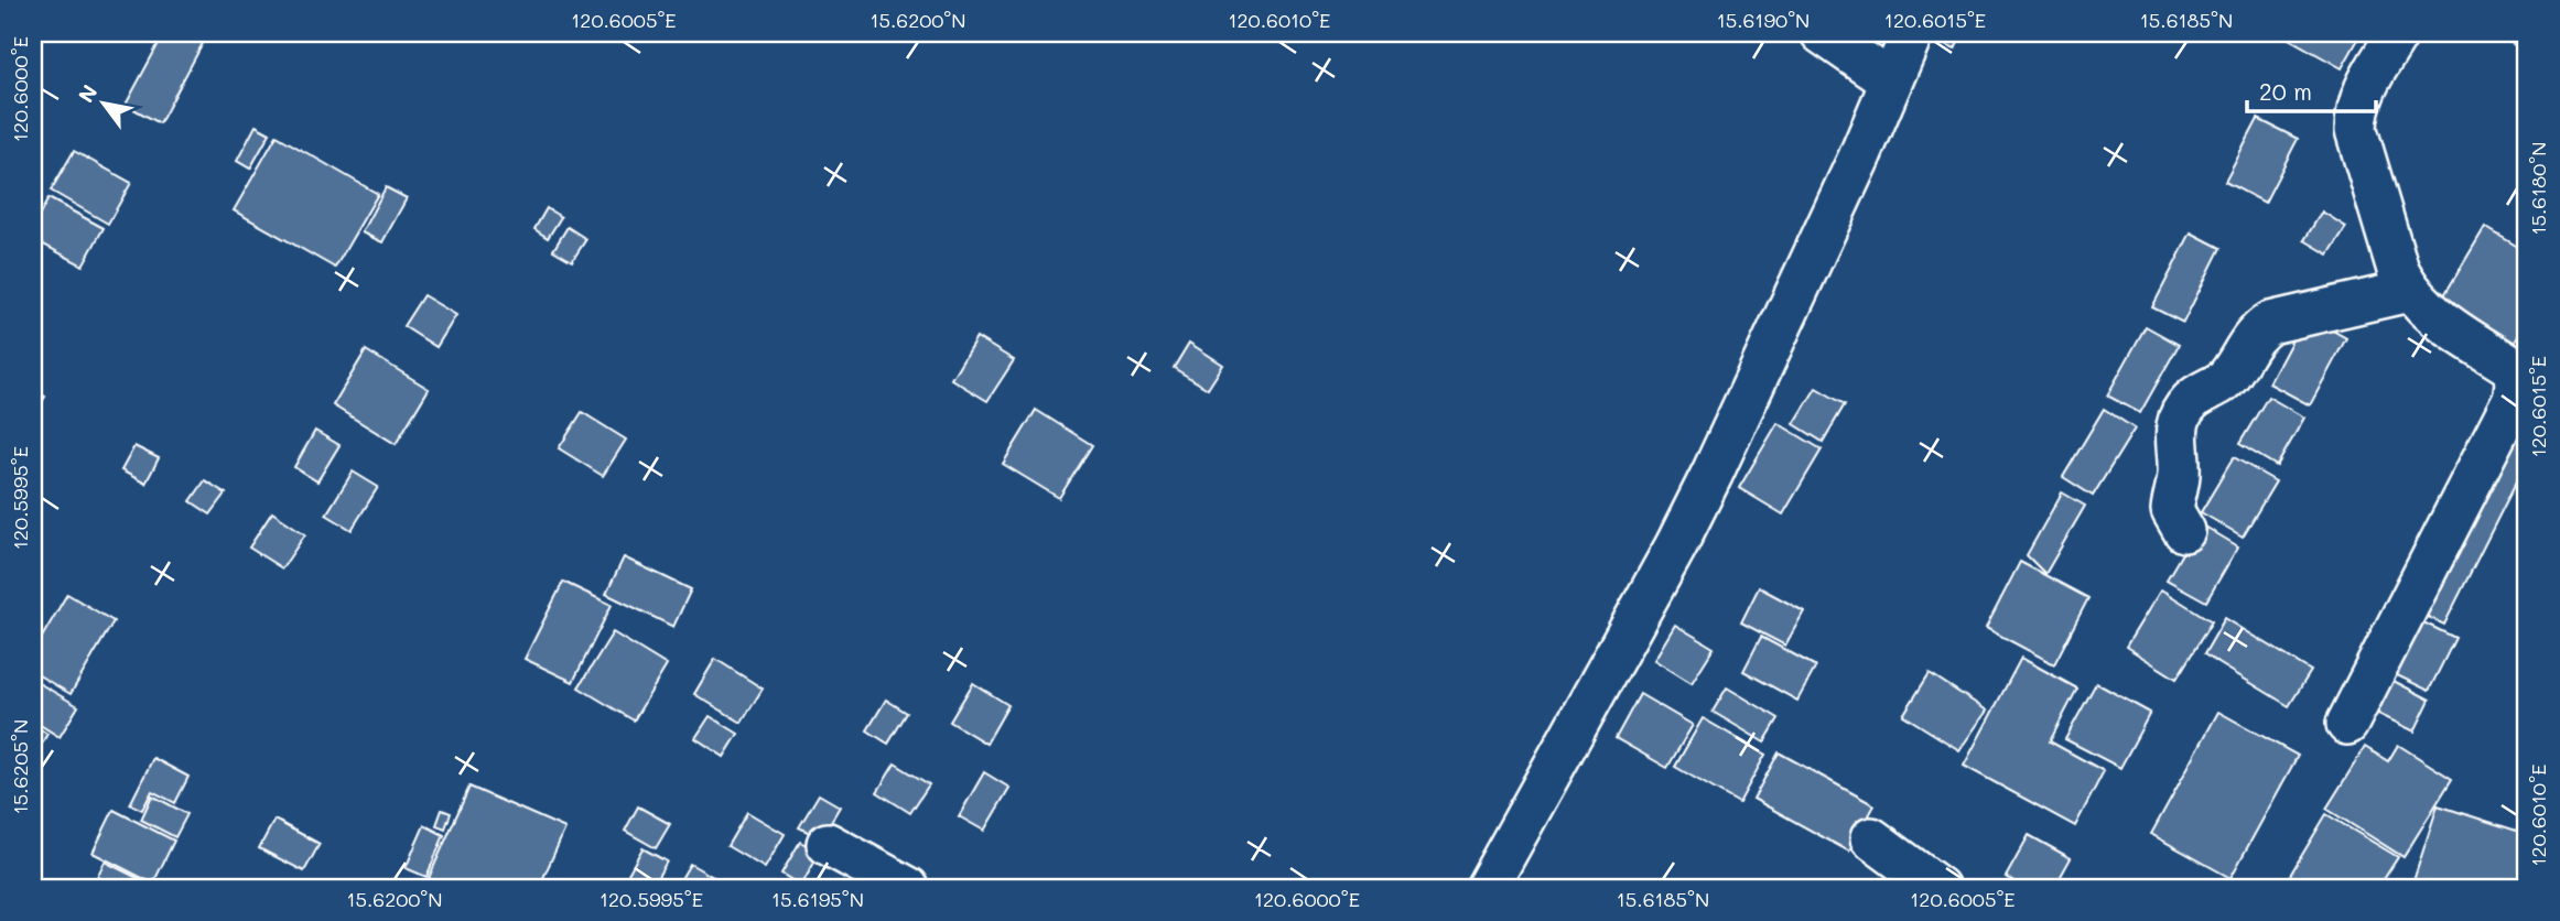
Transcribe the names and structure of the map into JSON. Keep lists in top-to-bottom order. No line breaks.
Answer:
{"scale_bar":"20 m","north":"top left","coordinates":["120.6005°E","15.6200°N","120.6010°E","15.6190°N","120.6015°E","15.6185°N","120.6000°E","15.6180°N","120.5995°E","15.6205°N","15.6195°N"]}
